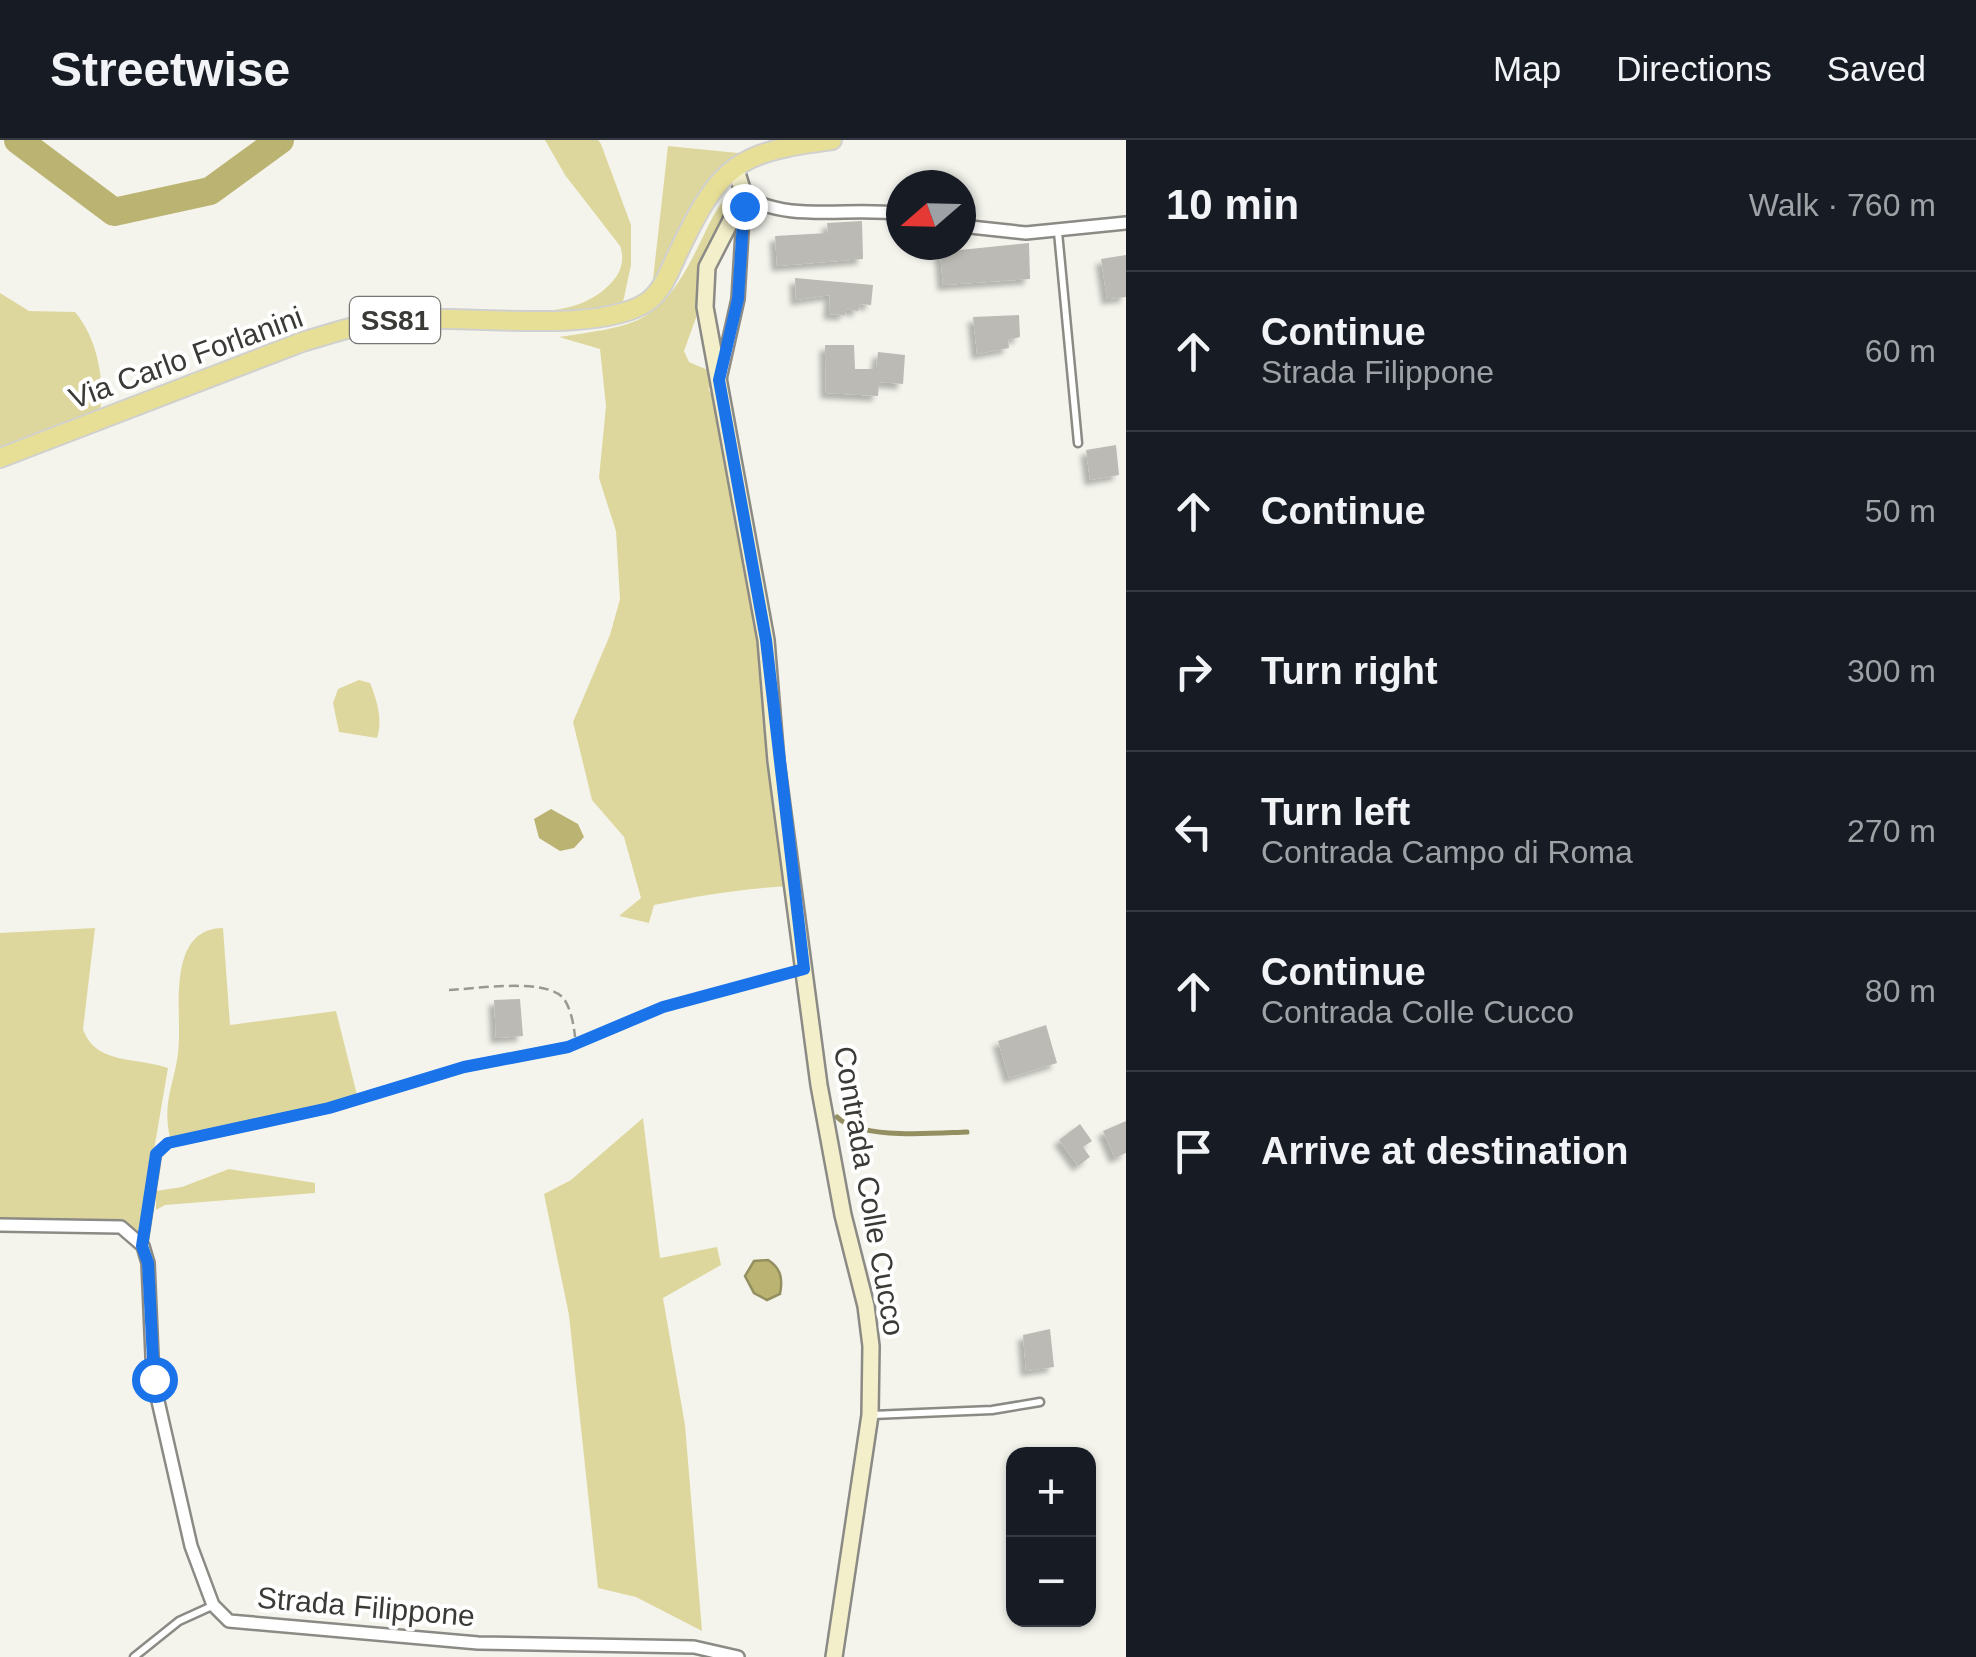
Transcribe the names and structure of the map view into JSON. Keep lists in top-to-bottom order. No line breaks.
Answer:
{"streets":{"main road":["SS81","Via Carlo Forlanini"],"street":["Contrada Colle Cucco","Strada Filippone"]},"crossings":[["SS81","Via Carlo Forlanini"]],"north":"left","page":{"header":"Streetwise","nav":["Map","Directions","Saved"],"heading":["10 min","Walk · 760 m"],"list":[["Continue","Strada Filippone","60 m"],["Continue","50 m"],["Turn right","300 m"],["Turn left","Contrada Campo di Roma","270 m"],["Continue","Contrada Colle Cucco","80 m"],"Arrive at destination"],"map_buttons":["+","−"]}}
